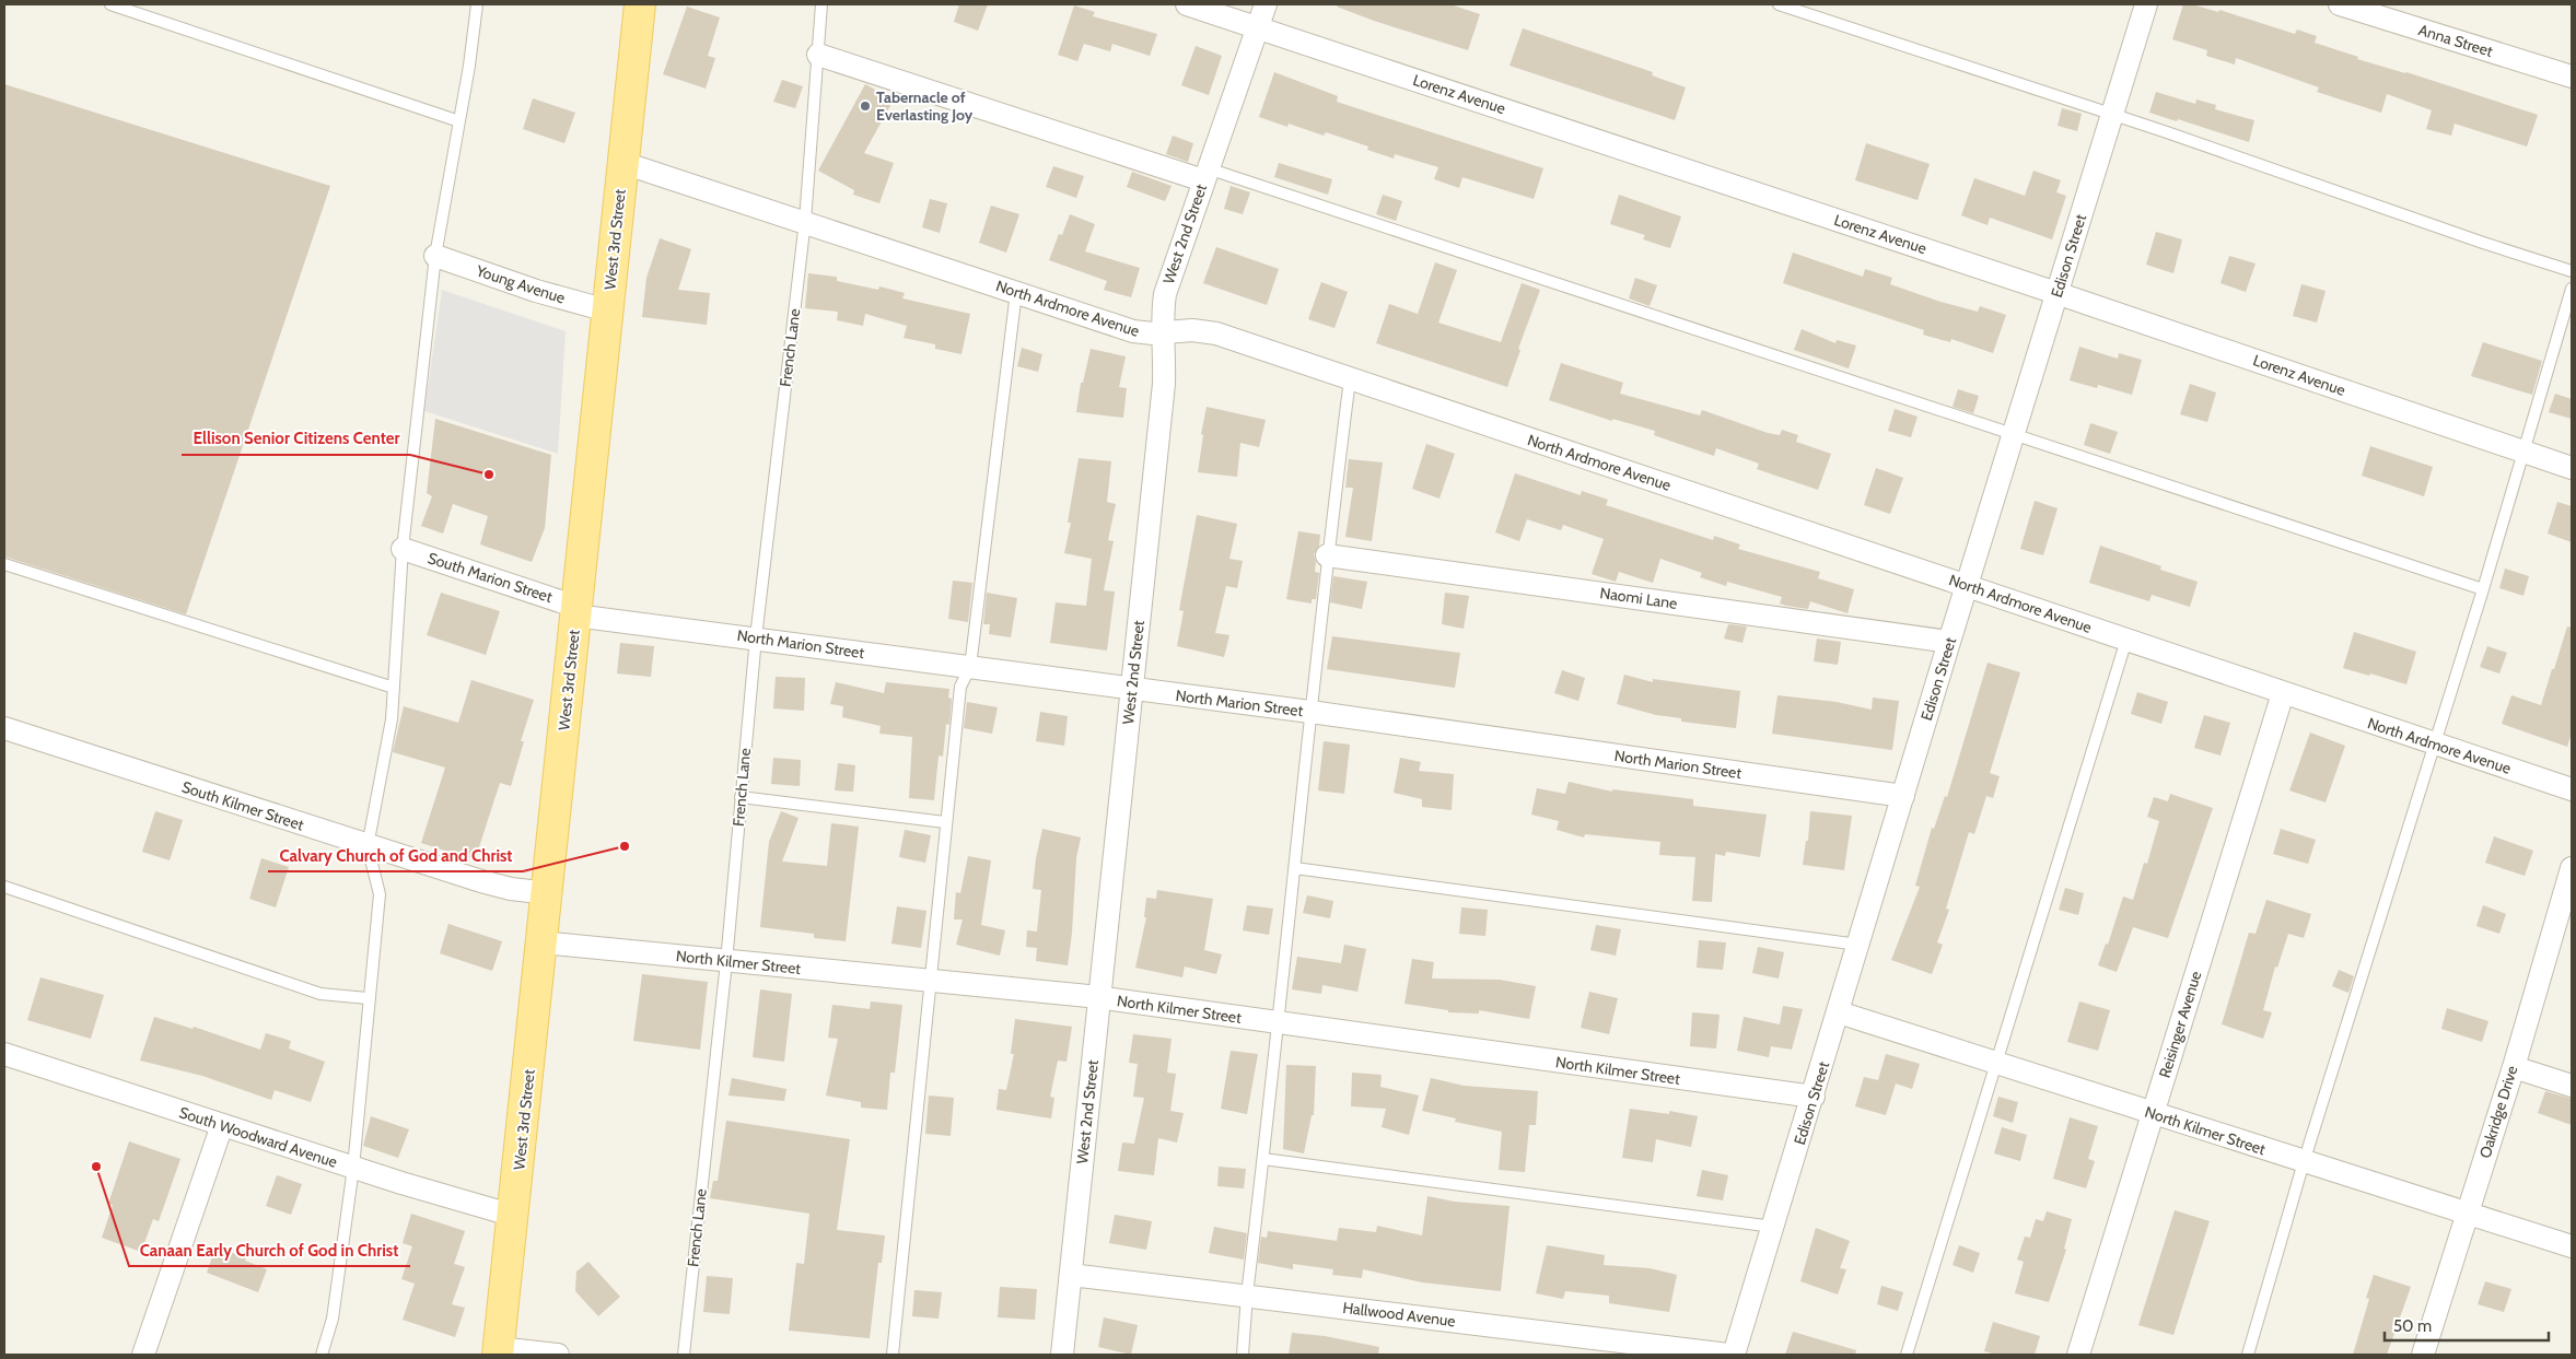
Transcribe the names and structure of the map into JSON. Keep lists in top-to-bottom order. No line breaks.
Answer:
{"streets":{"main road":["West 3rd Street"],"street":["Anna Street","Lorenz Avenue","West 2nd Street","Edison Street","Young Avenue","North Ardmore Avenue","South Marion Street","Naomi Lane","North Marion Street","South Kilmer Street","North Kilmer Street","Reisinger Avenue","Oakridge Drive","South Woodward Avenue","Hallwood Avenue"],"lane":["French Lane"]},"crossings":[["Lorenz Avenue","West 2nd Street"],["Lorenz Avenue","Edison Street"],["West 2nd Street","North Ardmore Avenue"],["West 2nd Street","North Marion Street"],["West 2nd Street","North Kilmer Street"],["West 2nd Street","Hallwood Avenue"],["West 3rd Street","Young Avenue"],["West 3rd Street","North Ardmore Avenue"],["West 3rd Street","South Marion Street"],["West 3rd Street","North Marion Street"],["West 3rd Street","South Kilmer Street"],["West 3rd Street","North Kilmer Street"],["West 3rd Street","South Woodward Avenue"],["Edison Street","North Ardmore Avenue"],["Edison Street","Naomi Lane"],["Edison Street","North Marion Street"],["Edison Street","North Kilmer Street"],["North Ardmore Avenue","French Lane"],["North Ardmore Avenue","Reisinger Avenue"],["French Lane","North Marion Street"],["French Lane","North Kilmer Street"],["South Marion Street","North Marion Street"],["North Kilmer Street","Reisinger Avenue"],["North Kilmer Street","Oakridge Drive"]],"places":["Tabernacle of Everlasting Joy","Ellison Senior Citizens Center","Calvary Church of God and Christ","Canaan Early Church of God in Christ"],"scale_bar":"50 m"}
